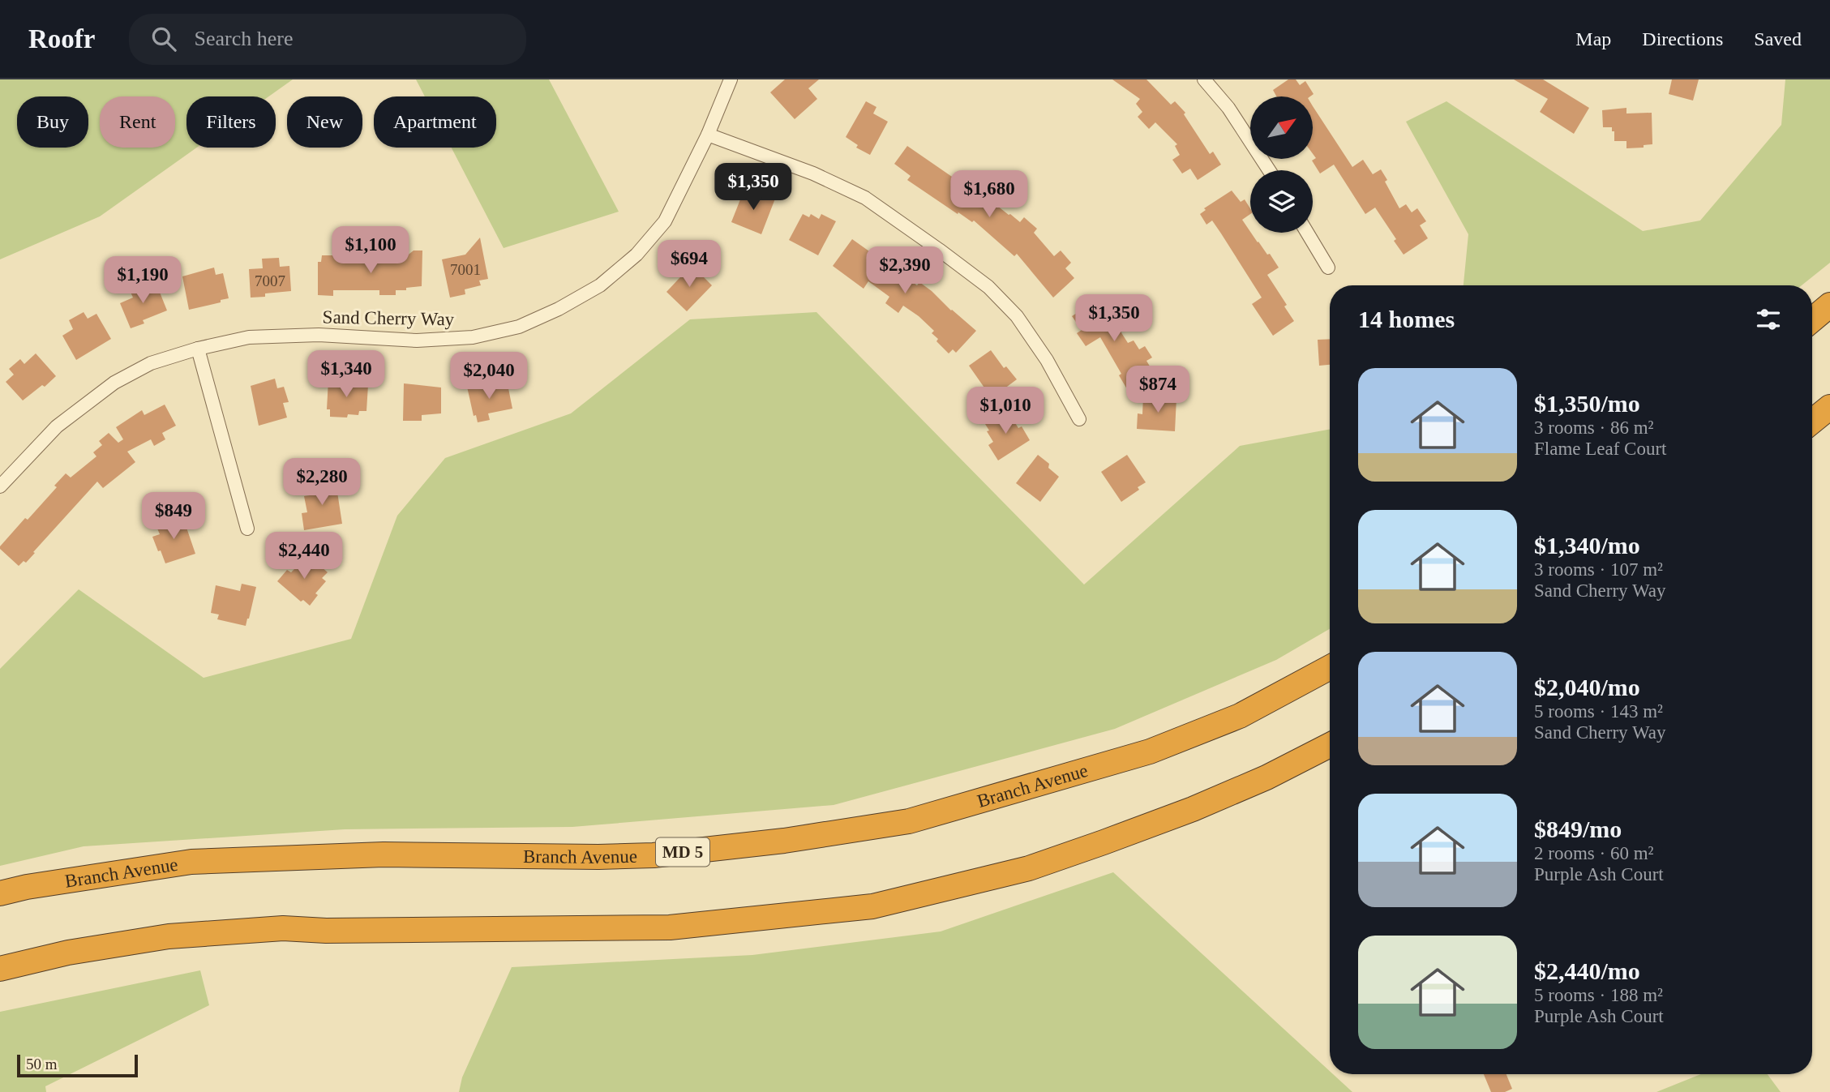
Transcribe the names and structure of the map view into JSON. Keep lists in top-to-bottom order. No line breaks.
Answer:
{"streets":{"highway":["Branch Avenue","MD 5"],"street":["Sand Cherry Way"]},"house_numbers":["7001","7007"],"scale_bar":"50 m","north":"top right","page":{"header":"Roofr","search":"Search here","nav":["Map","Directions","Saved"],"chip":["Buy","Rent","Filters","New","Apartment"],"price":["$1,350","$1,680","$1,100","$694","$2,390","$1,190","$1,350","$1,340","$2,040","$874","$1,010","$2,280","$849","$2,440"],"heading":"14 homes","list":[{"name":"$1,350/mo","note":"3 rooms · 86 m² · Flame Leaf Court"},{"name":"$1,340/mo","note":"3 rooms · 107 m² · Sand Cherry Way"},{"name":"$2,040/mo","note":"5 rooms · 143 m² · Sand Cherry Way"},{"name":"$849/mo","note":"2 rooms · 60 m² · Purple Ash Court"},{"name":"$2,440/mo","note":"5 rooms · 188 m² · Purple Ash Court"}],"scale":"50 m"}}
